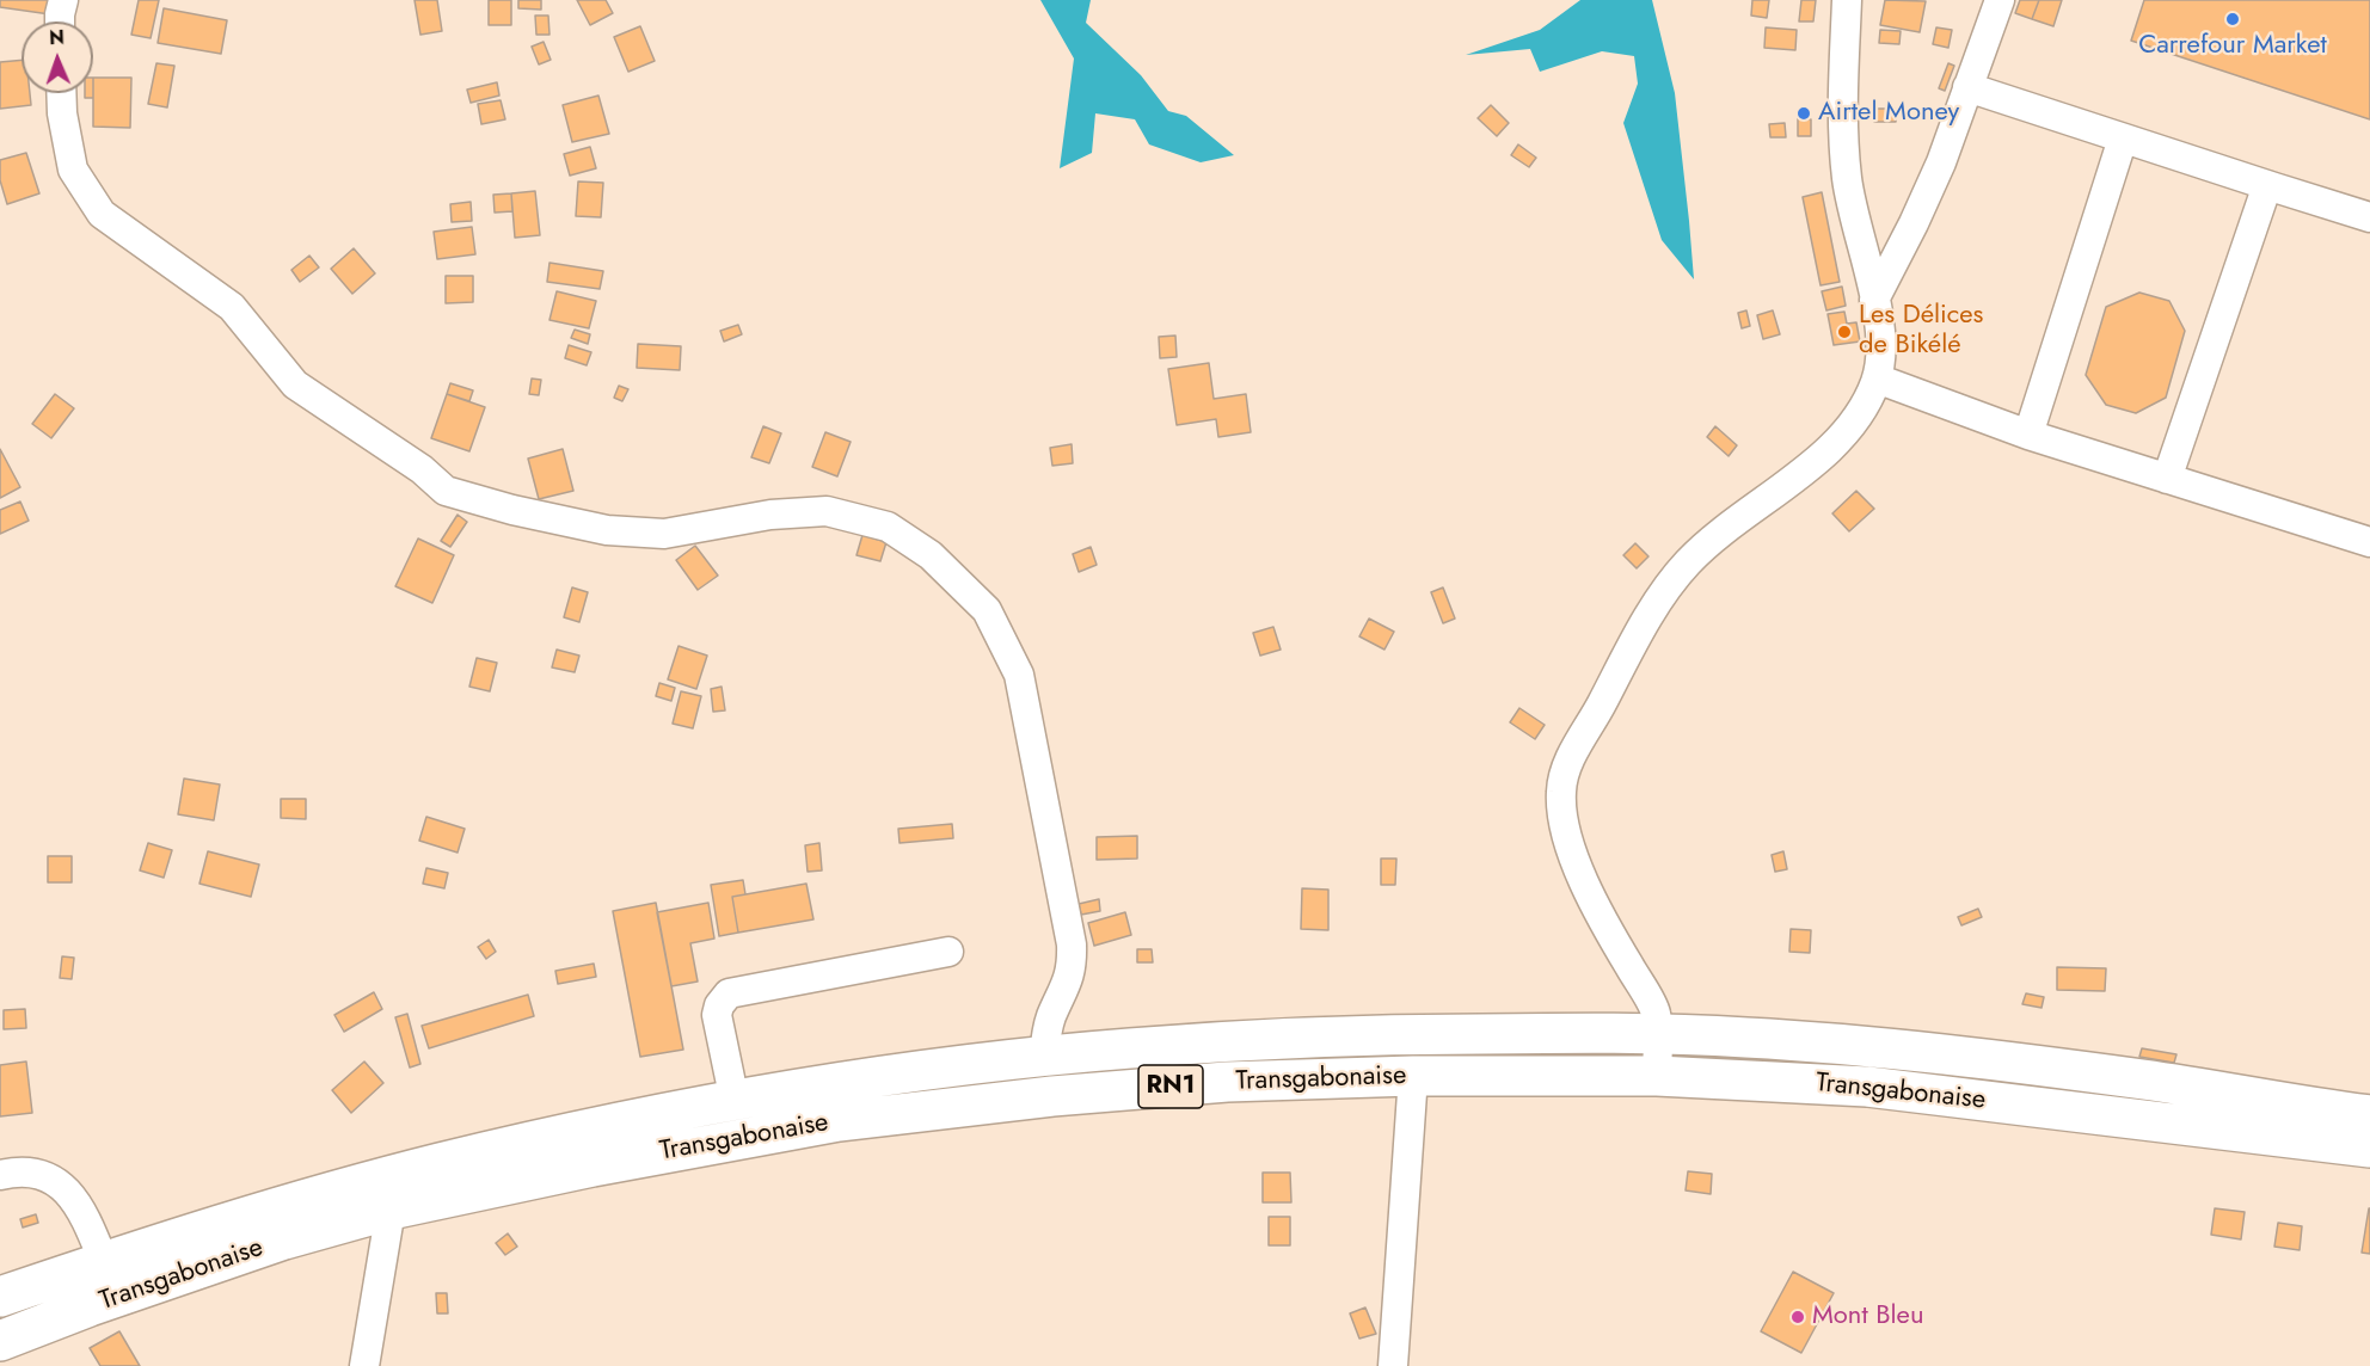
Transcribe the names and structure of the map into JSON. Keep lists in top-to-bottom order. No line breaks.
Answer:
{"streets":{"highway":["Transgabonaise","RN1"]},"places":["Carrefour Market","Airtel Money","Les Délices de Bikélé","Mont Bleu"],"north":"top"}
